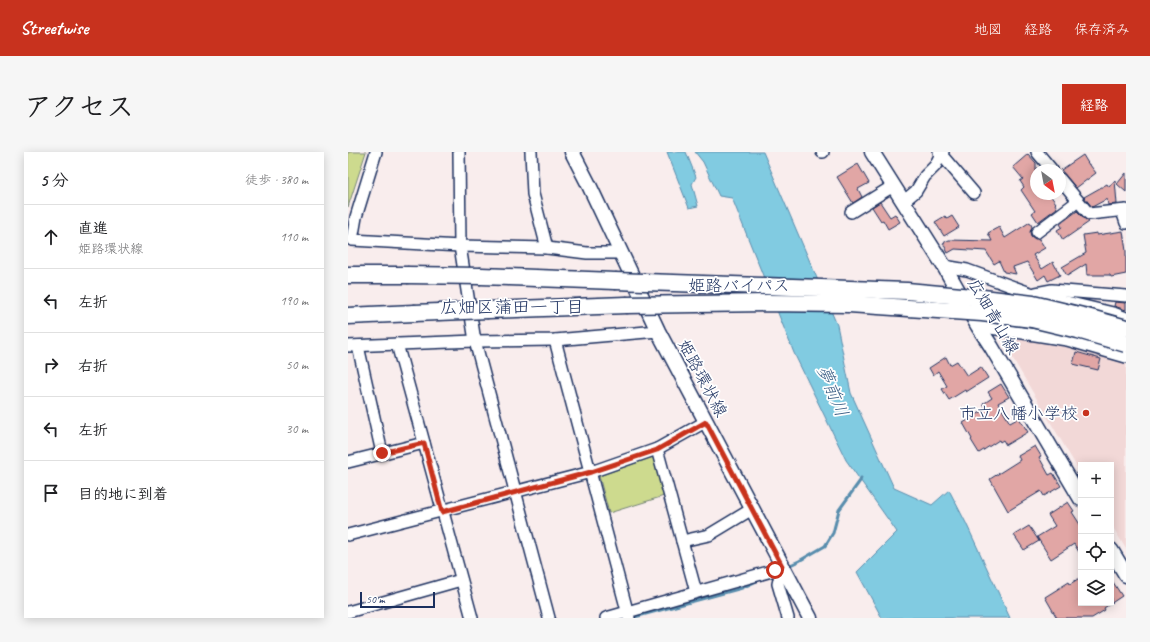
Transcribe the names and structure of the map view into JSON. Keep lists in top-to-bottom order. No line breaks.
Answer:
{"streets":{"highway":["姫路バイパス"],"main road":["広畑青山線","姫路環状線"]},"districts":["広畑区蒲田一丁目"],"water":["夢前川"],"places":["市立八幡小学校"],"scale_bar":"50 m","north":"bottom right","page":{"header":"Streetwise","nav":["地図","経路","保存済み"],"title":"アクセス","buttons":"経路","heading":["5 分","徒歩 · 380 m"],"list":[["直進","姫路環状線","110 m"],["左折","190 m"],["右折","50 m"],["左折","30 m"],"目的地に到着"],"map_buttons":["+","−"],"scale":"50 m"}}
